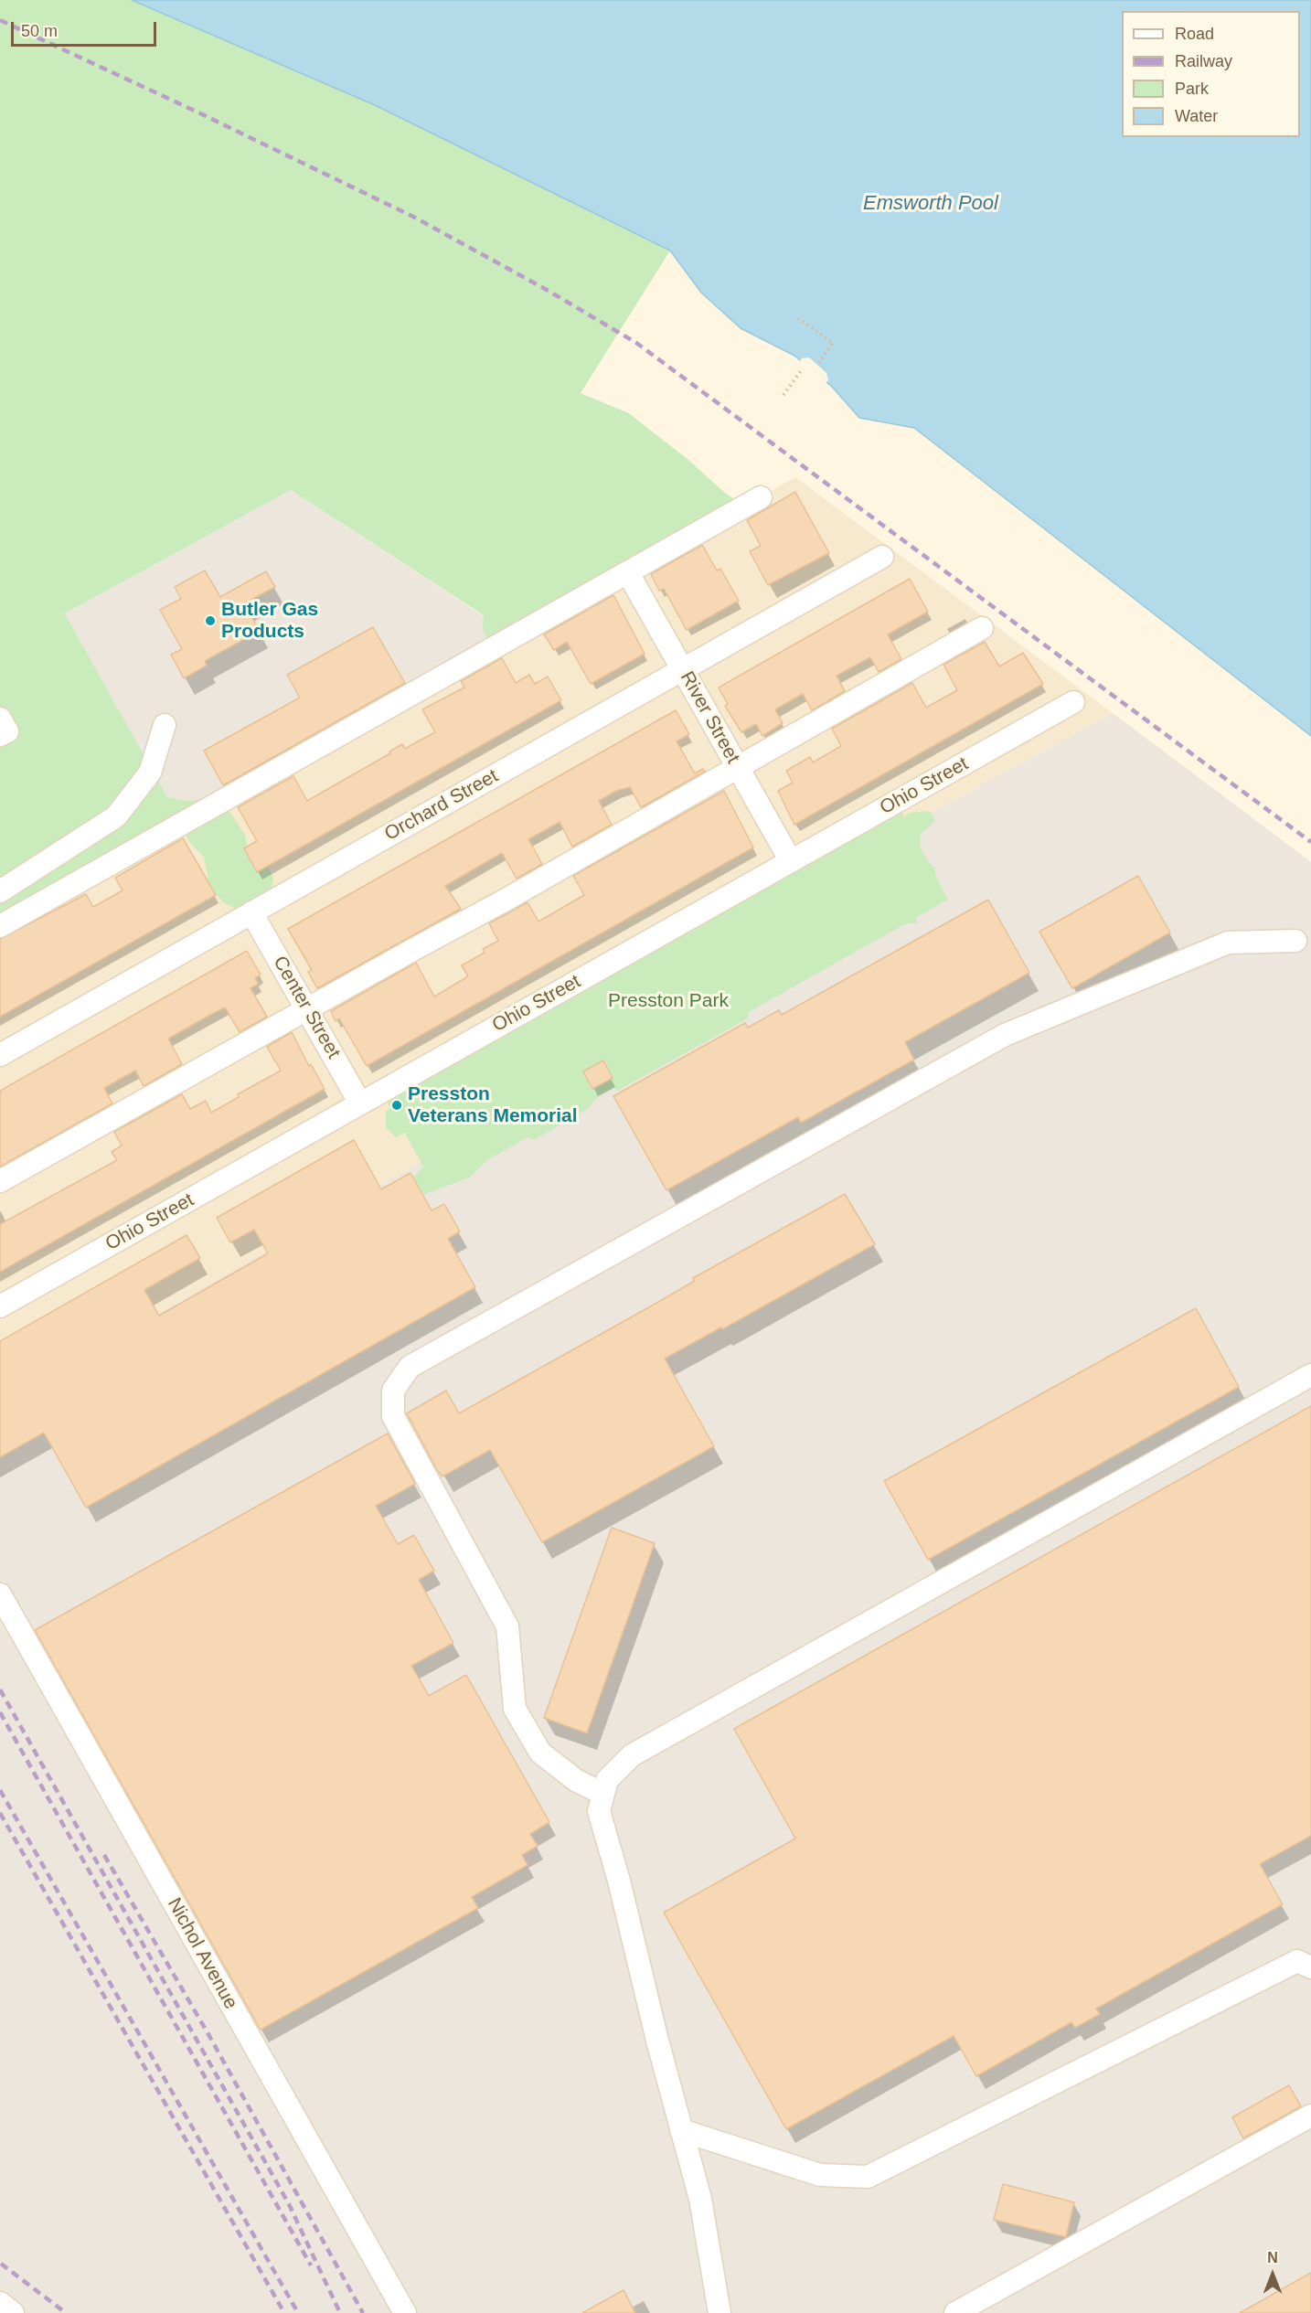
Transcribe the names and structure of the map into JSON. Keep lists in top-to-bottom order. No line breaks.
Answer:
{"streets":{"street":["River Street","Ohio Street","Orchard Street","Center Street","Nichol Avenue"]},"crossings":[["River Street","Ohio Street"],["River Street","Orchard Street"],["Ohio Street","Center Street"],["Orchard Street","Center Street"]],"water":["Emsworth Pool"],"parks":["Presston Park"],"places":["Butler Gas Products","Presston Veterans Memorial"],"legend":["Road","Railway","Park","Water"],"scale_bar":"50 m","north":"top"}
